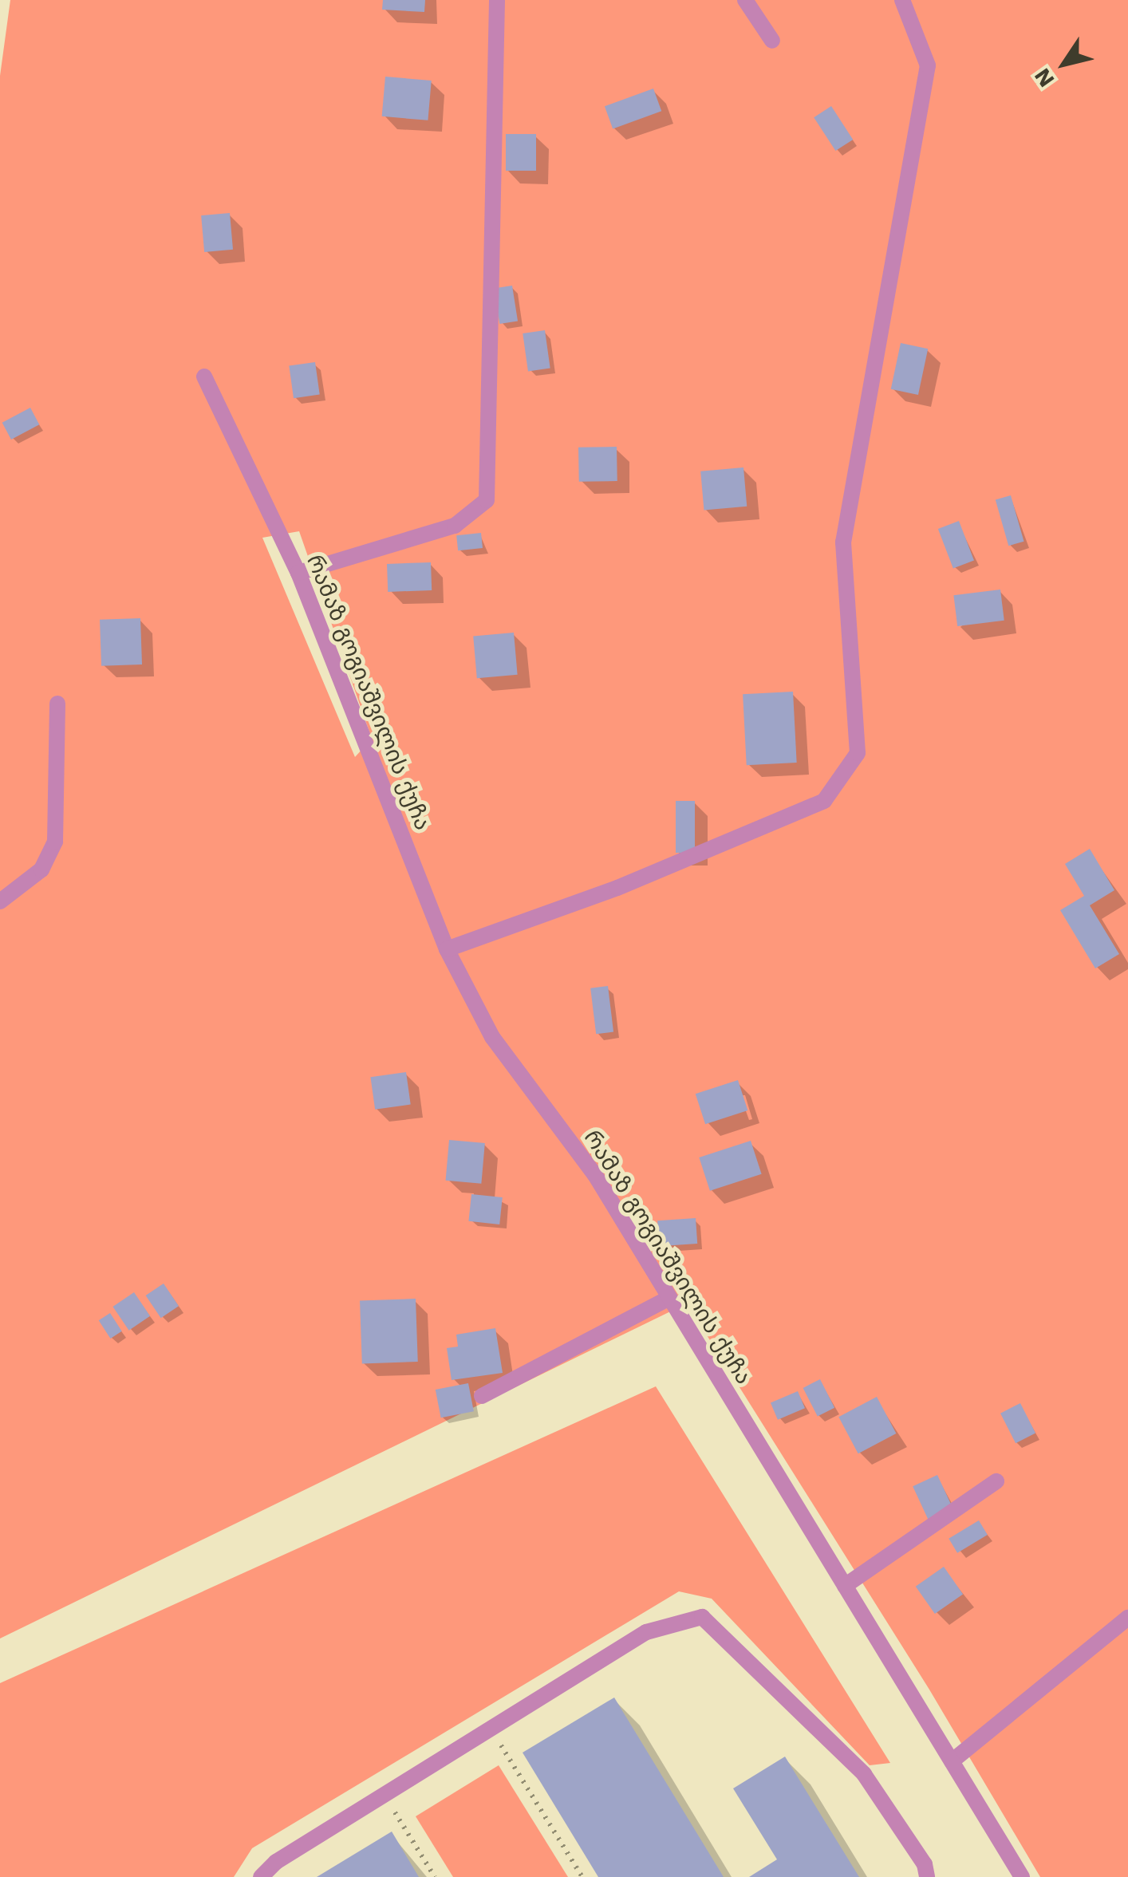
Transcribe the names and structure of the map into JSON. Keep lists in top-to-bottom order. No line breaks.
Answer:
{"streets":{"street":["რამაზ გოგიაშვილის ქუჩა"]},"north":"bottom left"}
